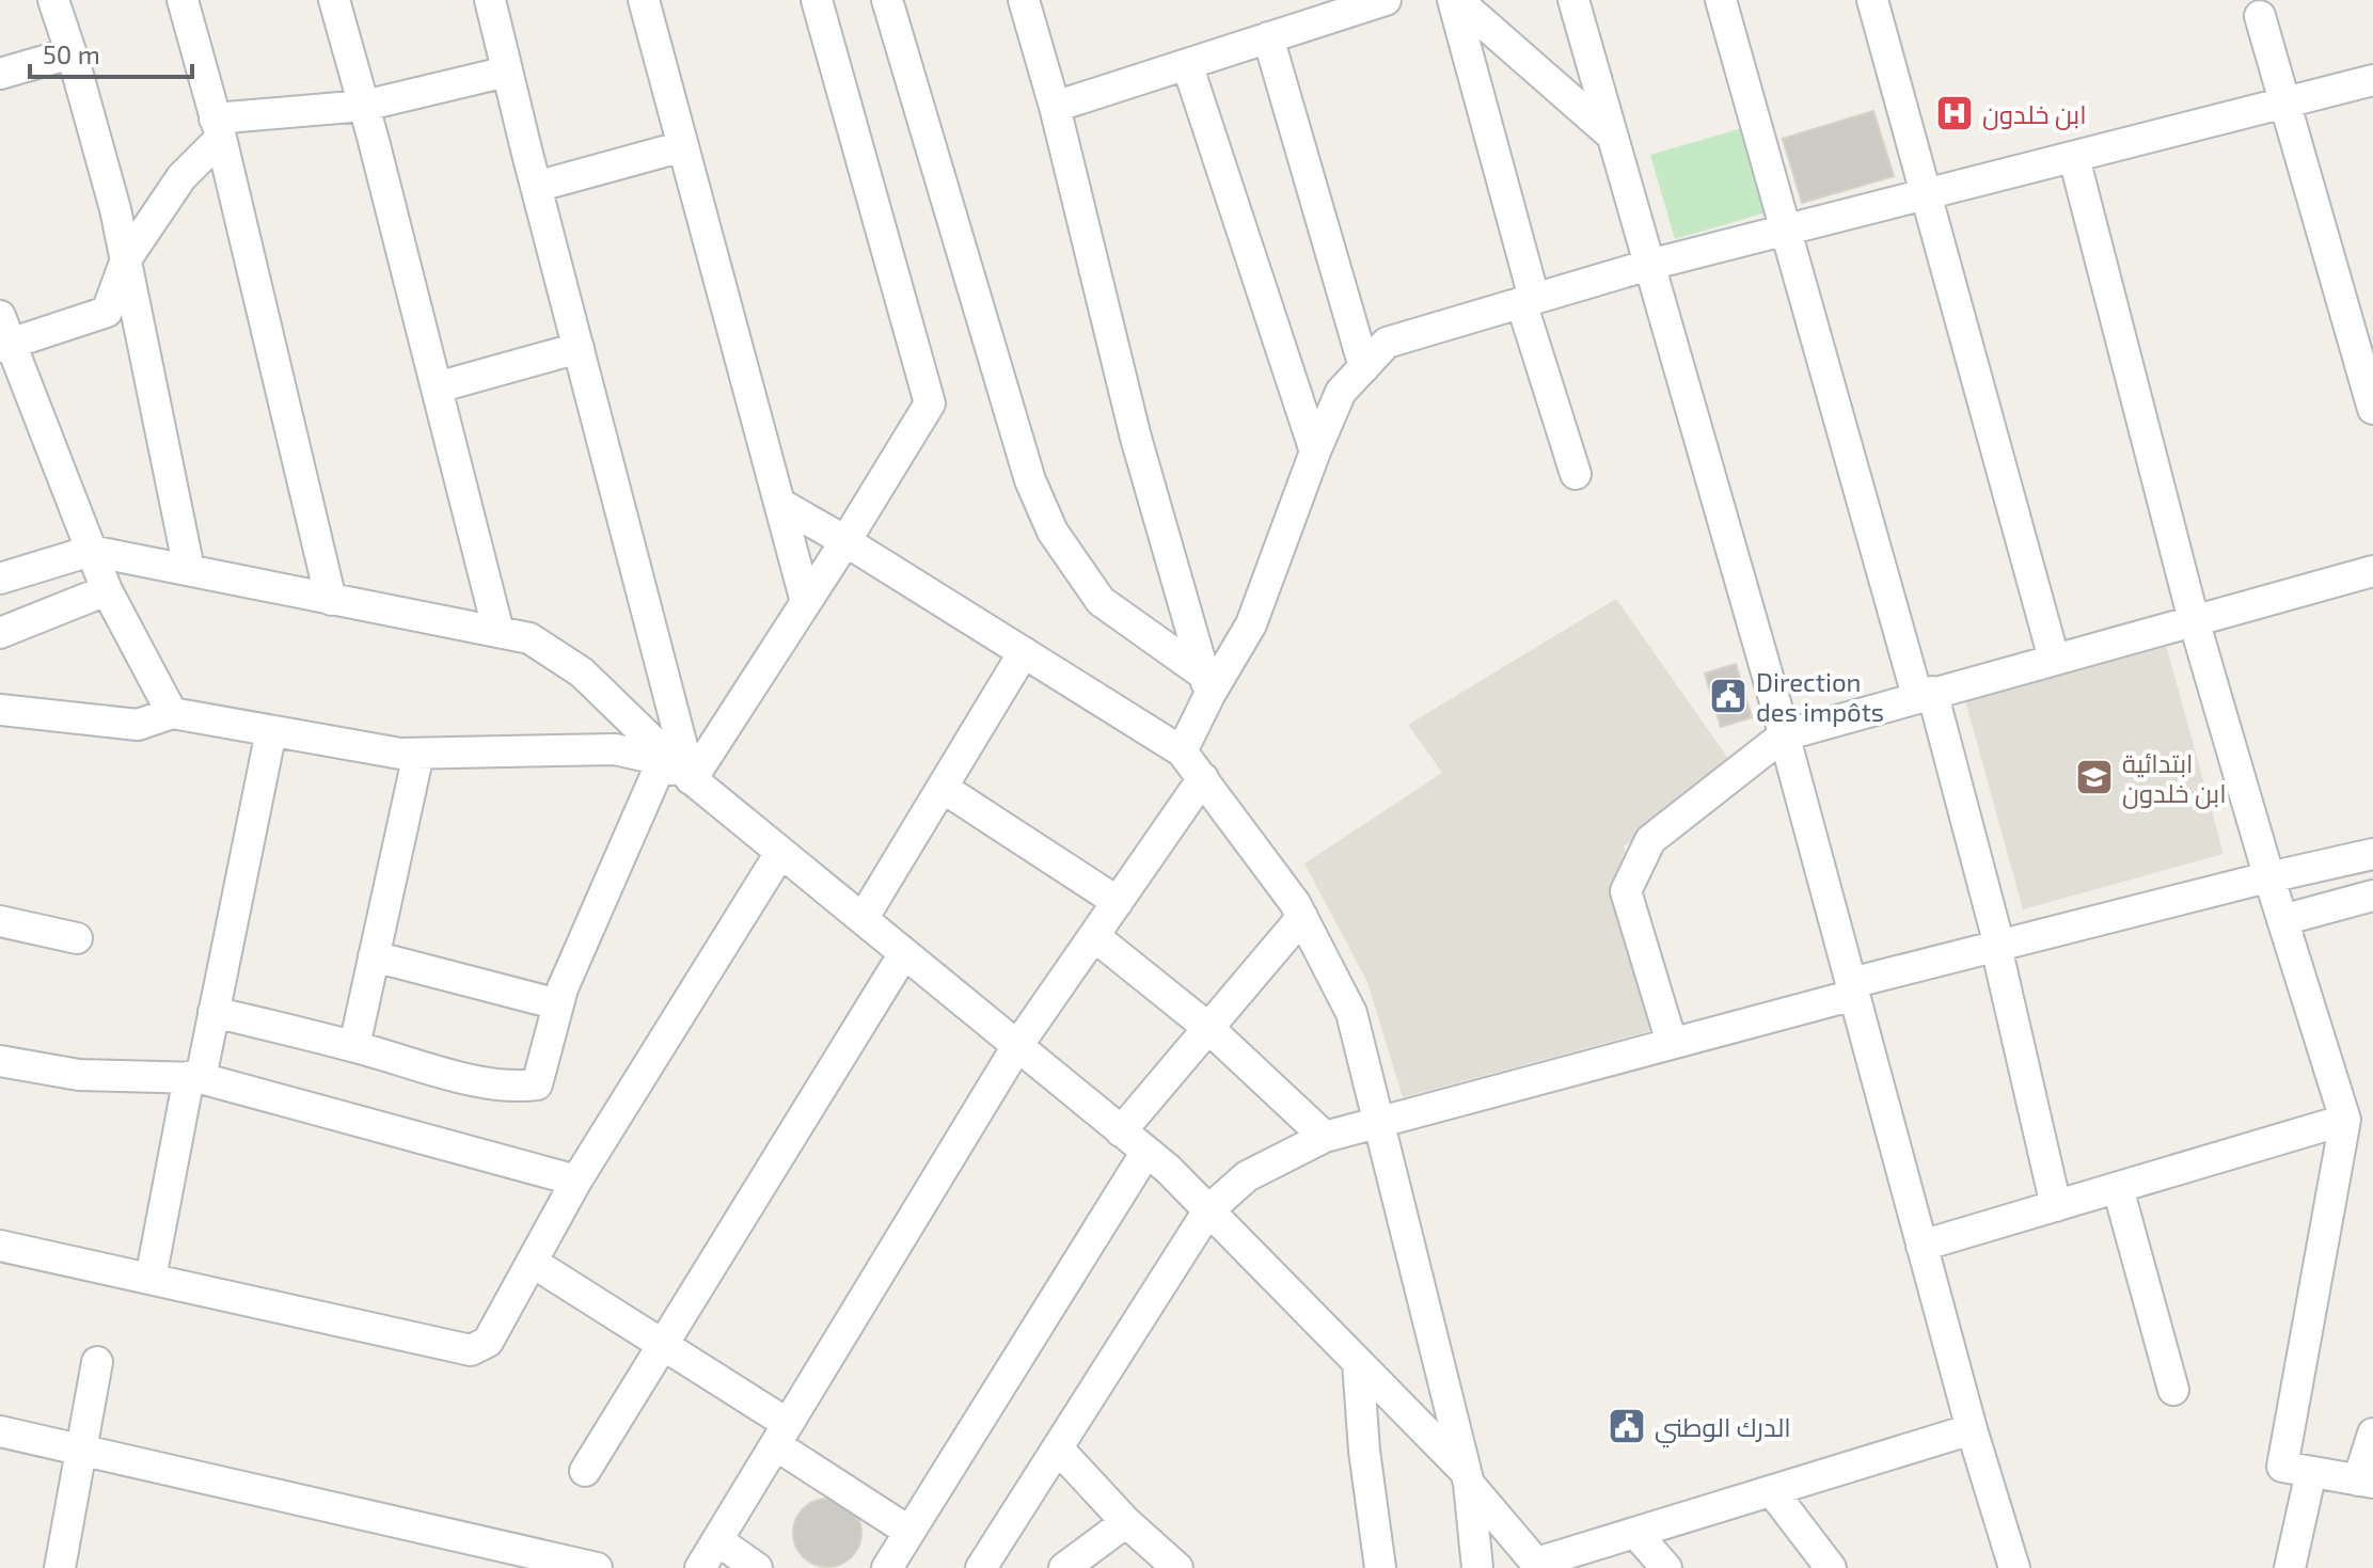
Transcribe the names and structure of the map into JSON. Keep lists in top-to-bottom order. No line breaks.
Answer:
{"places":{"hospital":["ابن خلدون"],"public building":["Direction des impôts","الدرك الوطني"],"school or university":["ابتدائية ابن خلدون"]},"scale_bar":"50 m"}
